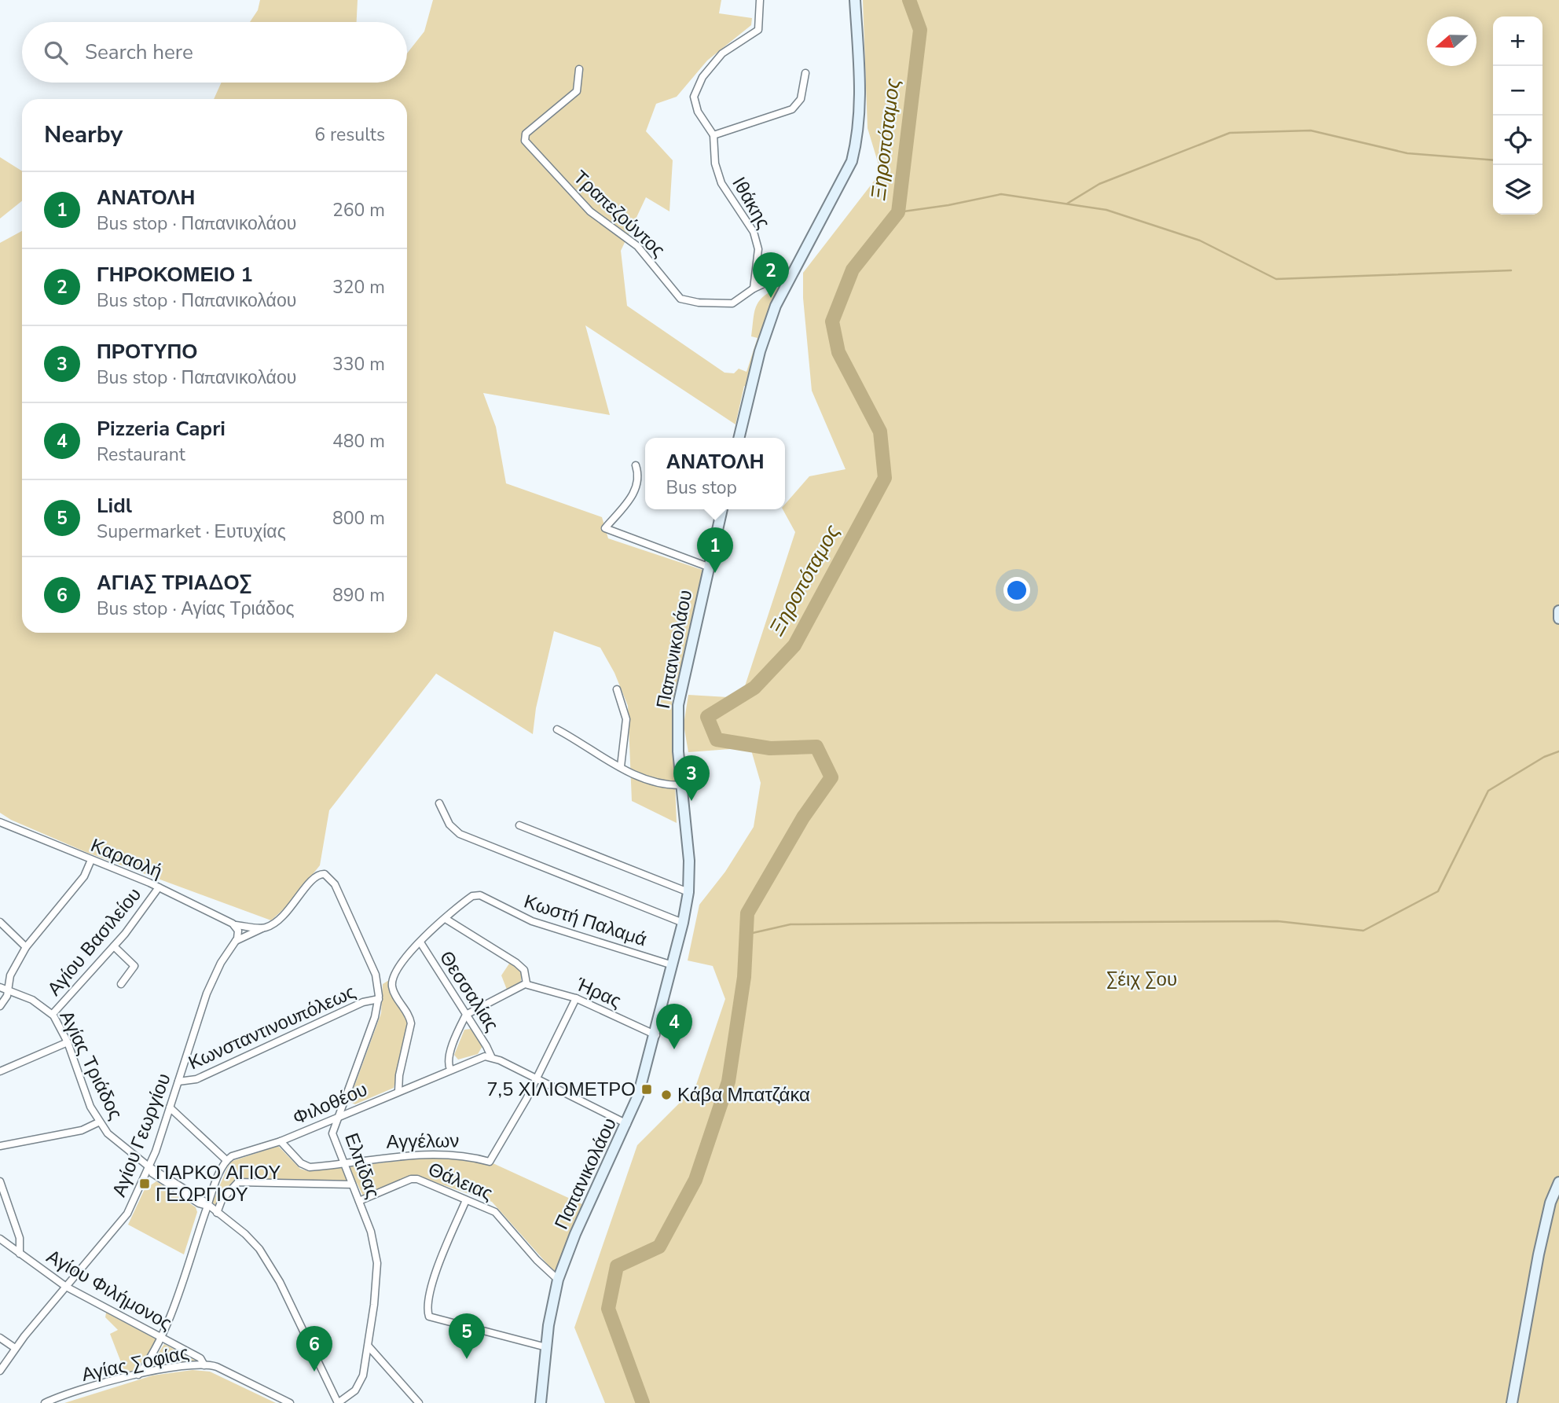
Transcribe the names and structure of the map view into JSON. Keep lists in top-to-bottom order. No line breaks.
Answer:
{"streets":{"main road":["Παπανικολάου"],"street":["Ιθάκης","Τραπεζούντος","Καραολή","Κωστή Παλαμά","Αγίου Βασιλείου","Θεσσαλίας","Ήρας","Κωνσταντινουπόλεως","Αγίας Τριάδος","Φιλοθέου","Αγίου Γεωργίου","Αγγέλων","Ελπίδας","Θάλειας","Αγίου Φιλήμονος","Αγίας Σοφίας"]},"crossings":[["Ιθάκης","Τραπεζούντος"],["Παπανικολάου","Κωστή Παλαμά"],["Παπανικολάου","Ήρας"],["Παπανικολάου","Θάλειας"],["Καραολή","Αγίου Βασιλείου"],["Καραολή","Αγίου Γεωργίου"],["Κωστή Παλαμά","Θεσσαλίας"],["Κωστή Παλαμά","Φιλοθέου"],["Αγίου Βασιλείου","Αγίας Τριάδος"],["Θεσσαλίας","Φιλοθέου"],["Ήρας","Αγγέλων"],["Κωνσταντινουπόλεως","Αγίου Γεωργίου"],["Κωνσταντινουπόλεως","Ελπίδας"],["Αγίας Τριάδος","Αγίου Γεωργίου"],["Αγίας Τριάδος","Ελπίδας"],["Φιλοθέου","Αγγέλων"],["Φιλοθέου","Ελπίδας"],["Αγίου Γεωργίου","Αγίου Φιλήμονος"],["Αγγέλων","Ελπίδας"],["Ελπίδας","Θάλειας"],["Αγίου Φιλήμονος","Αγίας Σοφίας"]],"water":["Ξηροπόταμος"],"parks":["Σέιχ Σου"],"places":{"transit":["7,5 ΧΙΛΙΟΜΕΤΡΟ","ΠΑΡΚΟ ΑΓΙΟΥ ΓΕΩΡΓΙΟΥ"],"other":["Κάβα Μπατζάκα"]},"north":"left","page":{"map_buttons":["+","−"],"search":"Search here","heading":["Nearby","6 results"],"list":[{"mark":"1","name":"ΑΝΑΤΟΛΗ","note":"Bus stop · Παπανικολάου","value":"260 m"},{"mark":"2","name":"ΓΗΡΟΚΟΜΕΙΟ 1","note":"Bus stop · Παπανικολάου","value":"320 m"},{"mark":"3","name":"ΠΡΟΤΥΠΟ","note":"Bus stop · Παπανικολάου","value":"330 m"},{"mark":"4","name":"Pizzeria Capri","note":"Restaurant","value":"480 m"},{"mark":"5","name":"Lidl","note":"Supermarket · Ευτυχίας","value":"800 m"},{"mark":"6","name":"ΑΓΙΑΣ ΤΡΙΑΔΟΣ","note":"Bus stop · Αγίας Τριάδος","value":"890 m"}],"pins":["2","1","3","4","5","6"],"popup":["ΑΝΑΤΟΛΗ","Bus stop"]}}
